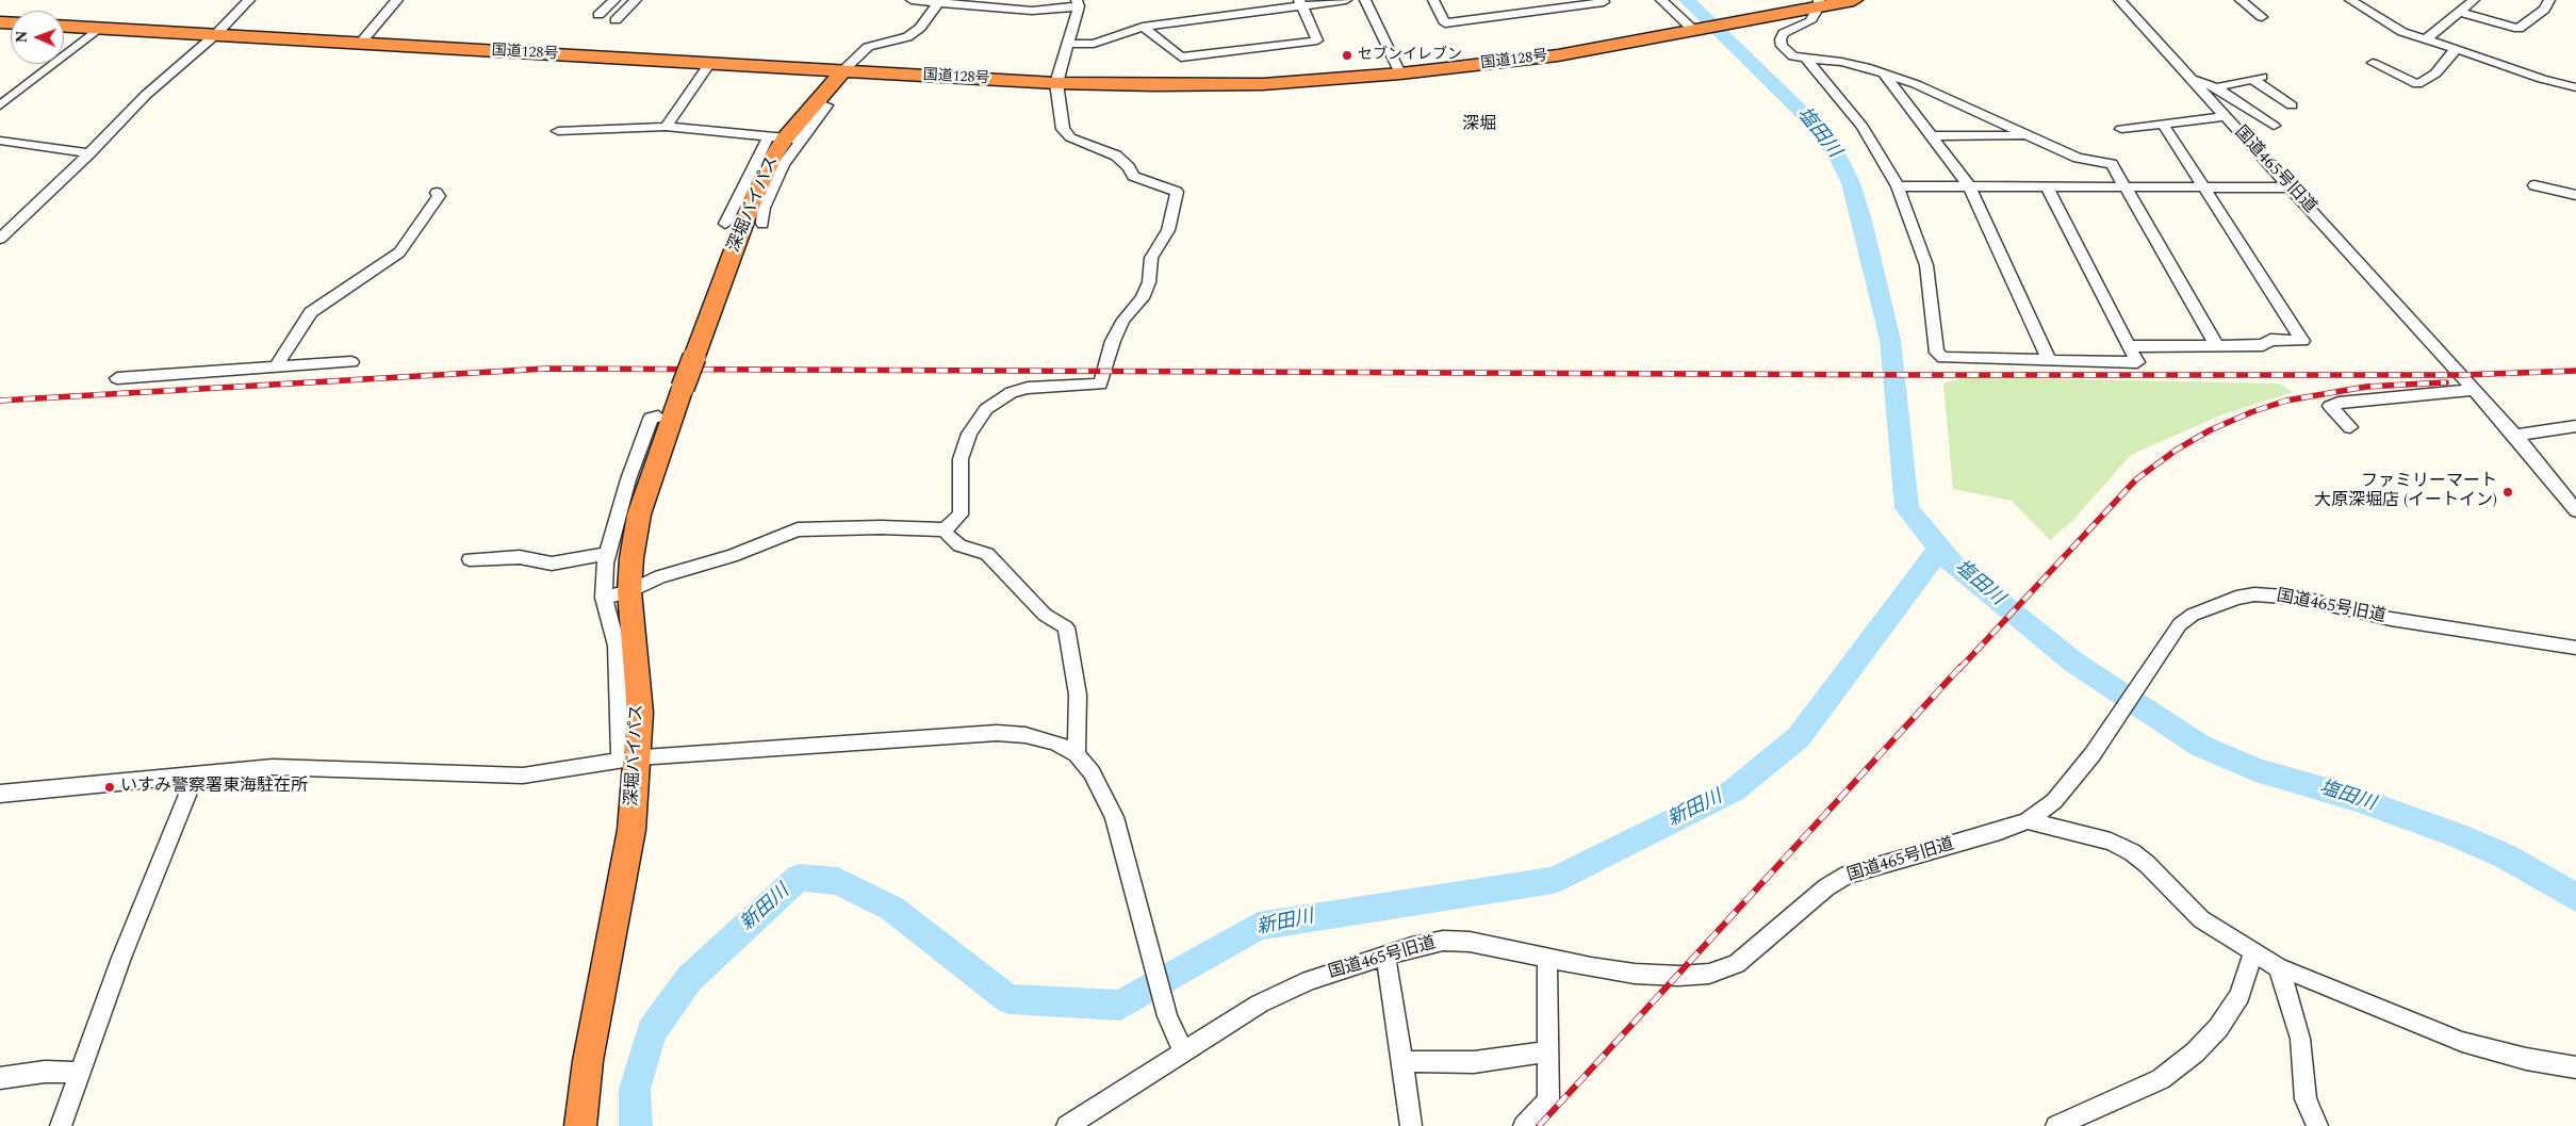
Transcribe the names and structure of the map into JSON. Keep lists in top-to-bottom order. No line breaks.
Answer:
{"streets":{"highway":["国道128号","深堀バイパス"],"street":["国道465号旧道"]},"crossings":[["国道128号","深堀バイパス"]],"districts":["深堀"],"water":["塩田川","新田川"],"places":["セブンイレブン","ファミリーマート 大原深堀店 (イートイン)","いすみ警察署東海駐在所"],"north":"left"}
